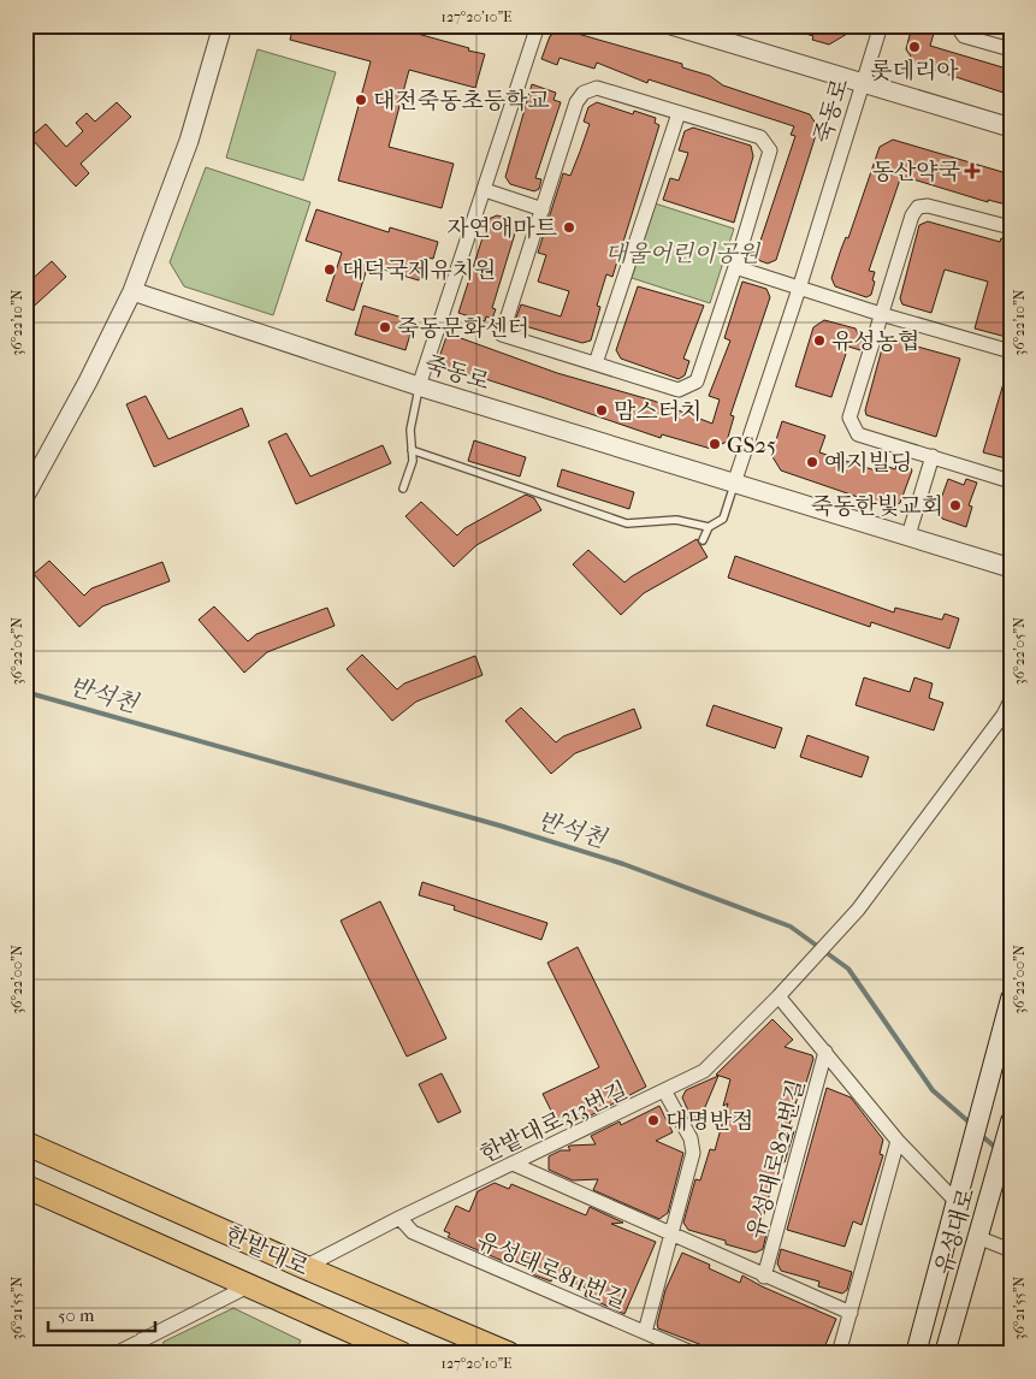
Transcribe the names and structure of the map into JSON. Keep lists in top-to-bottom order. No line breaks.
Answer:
{"streets":{"main road":["유성대로","한밭대로"],"street":["죽동로","한밭대로313번길","유성대로821번길","유성대로811번길"]},"crossings":[["한밭대로313번길","유성대로821번길"],["한밭대로313번길","한밭대로"],["한밭대로313번길","유성대로811번길"]],"water":["반석천"],"parks":["대울어린이공원"],"places":{"other":["롯데리아","대전죽동초등학교","자연애마트","대덕국제유치원","죽동문화센터","유성농협","맘스터치","GS25","예지빌딩","죽동한빛교회","대명반점"],"health":["동산약국"]},"scale_bar":"50 m","coordinates":["127°20'10\"E","36°22'10\"N","36°22'05\"N","36°22'00\"N","36°21'55\"N"]}
